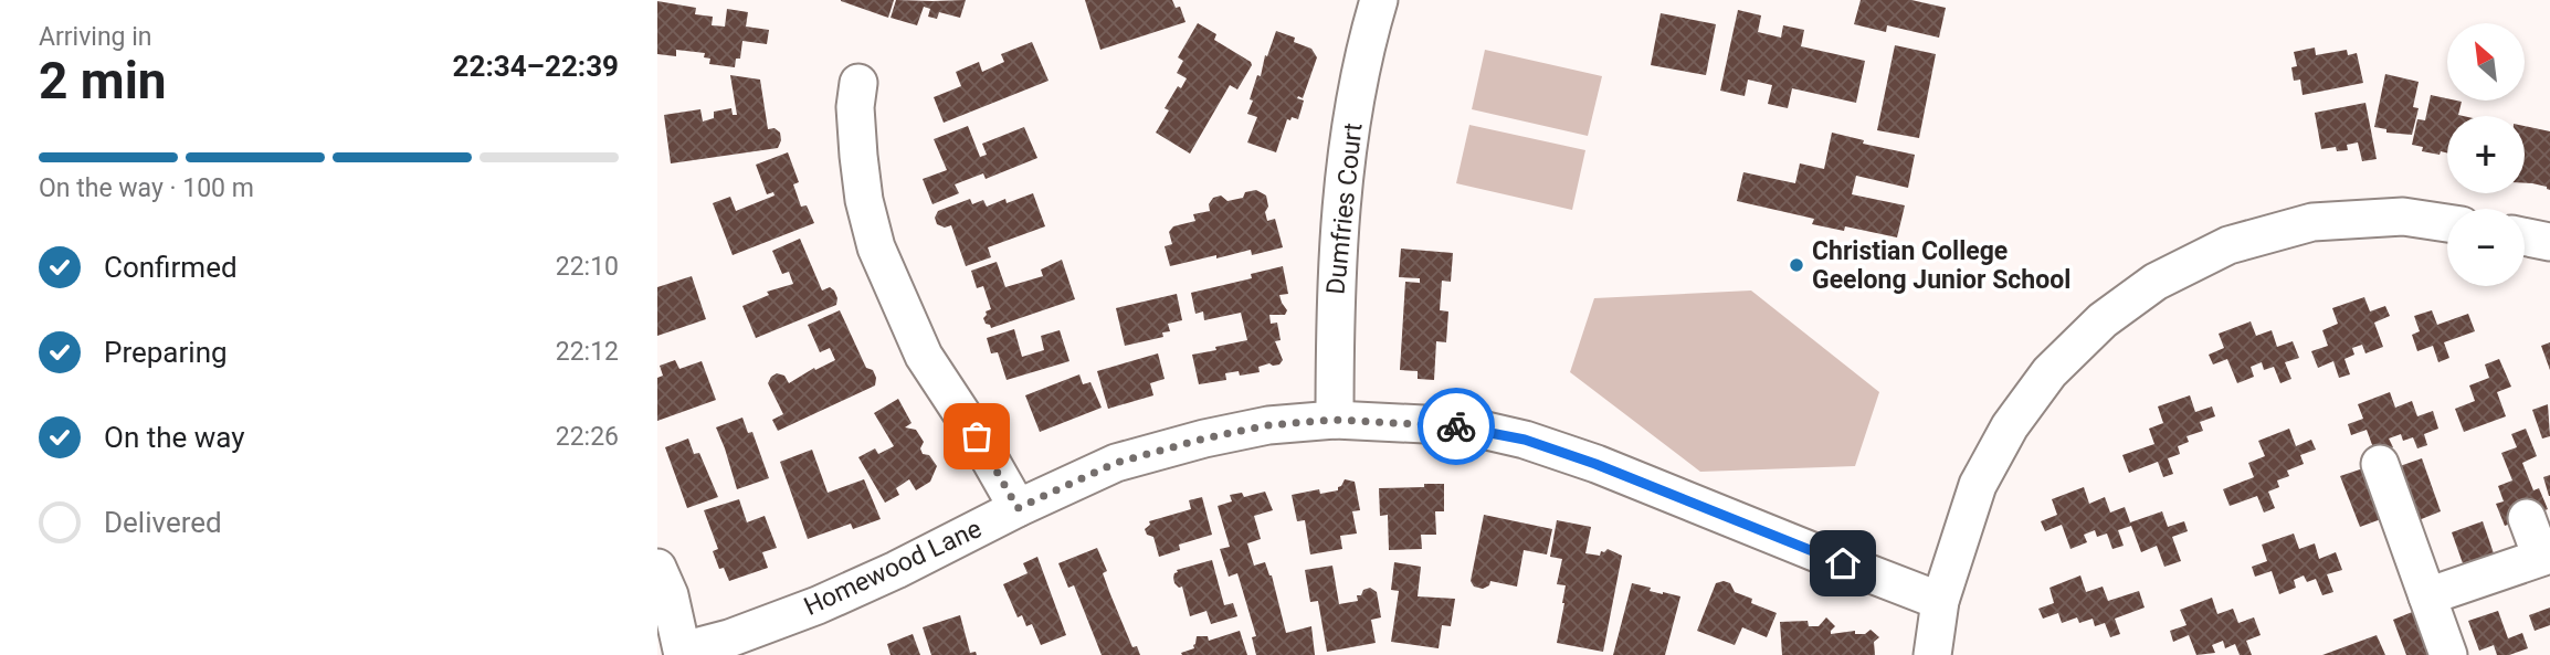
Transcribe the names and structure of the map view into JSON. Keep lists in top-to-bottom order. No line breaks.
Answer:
{"streets":{"street":["Dumfries Court","Homewood Lane"]},"crossings":[["Dumfries Court","Homewood Lane"]],"places":["Christian College Geelong Junior School"],"north":"top left","page":{"heading":["2 min","Arriving in","22:34–22:39"],"map_buttons":["+","−"],"bar":"On the way · 100 m","list":[["Confirmed","22:10"],["Preparing","22:12"],["On the way","22:26"],"Delivered"]}}
